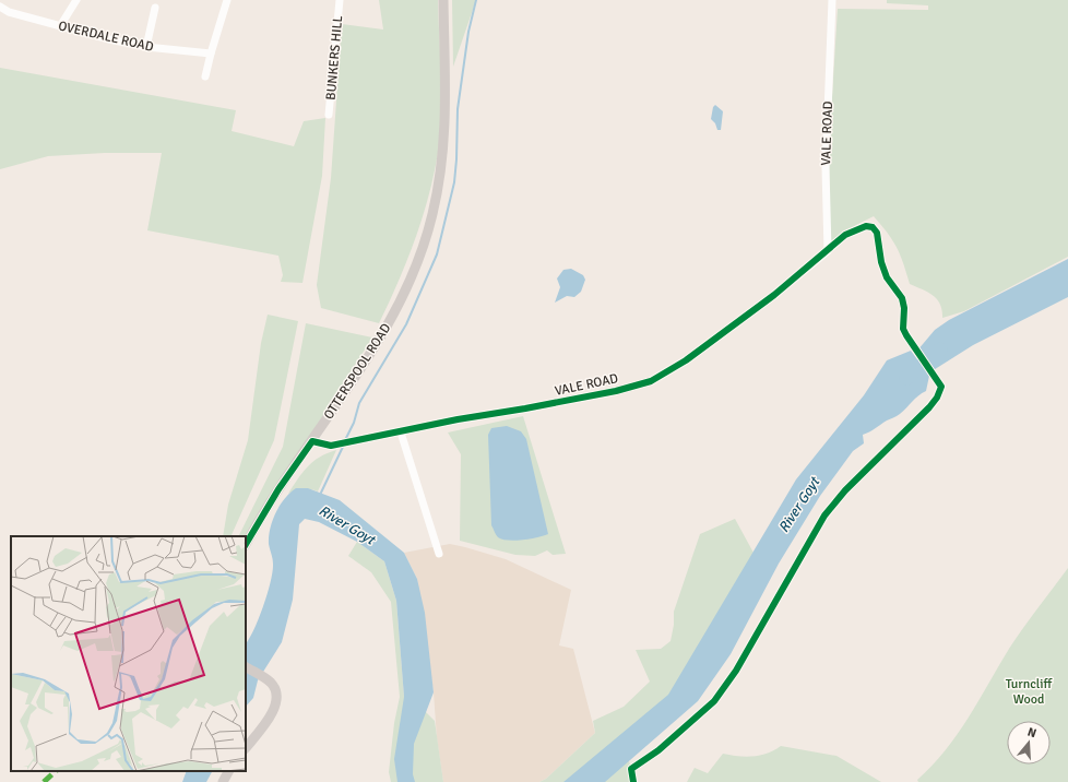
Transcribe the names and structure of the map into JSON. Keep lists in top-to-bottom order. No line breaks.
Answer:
{"streets":{"main road":["OTTERSPOOL ROAD"],"street":["OVERDALE ROAD","BUNKERS HILL","VALE ROAD"]},"crossings":[["VALE ROAD","OTTERSPOOL ROAD"]],"water":["River Goyt"],"parks":["Turncliff Wood"],"north":"top"}
